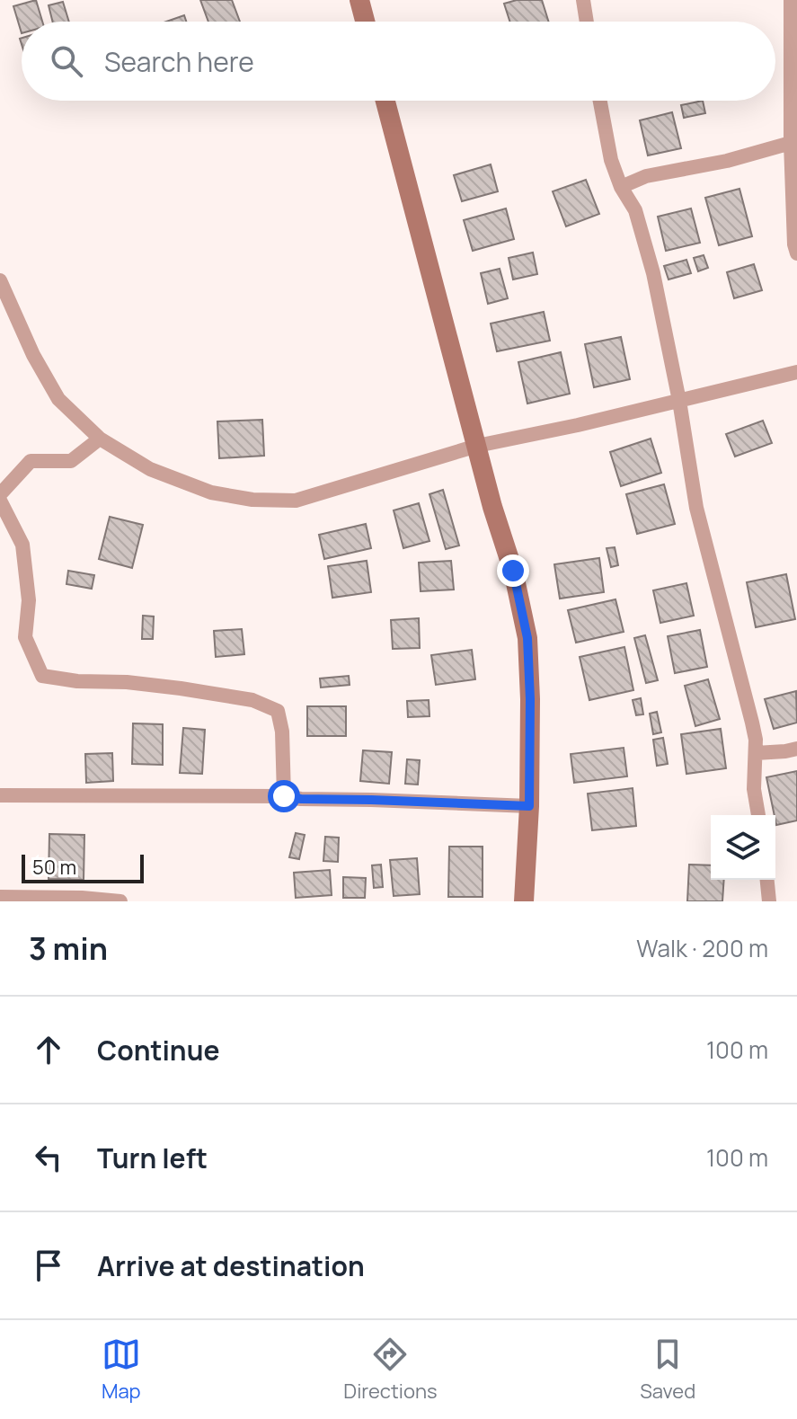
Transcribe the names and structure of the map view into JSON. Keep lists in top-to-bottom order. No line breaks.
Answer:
{"scale_bar":"50 m","page":{"search":"Search here","scale":"50 m","heading":["3 min","Walk · 200 m"],"list":[["Continue","100 m"],["Turn left","100 m"],"Arrive at destination"],"nav":["Map","Directions","Saved"]}}
